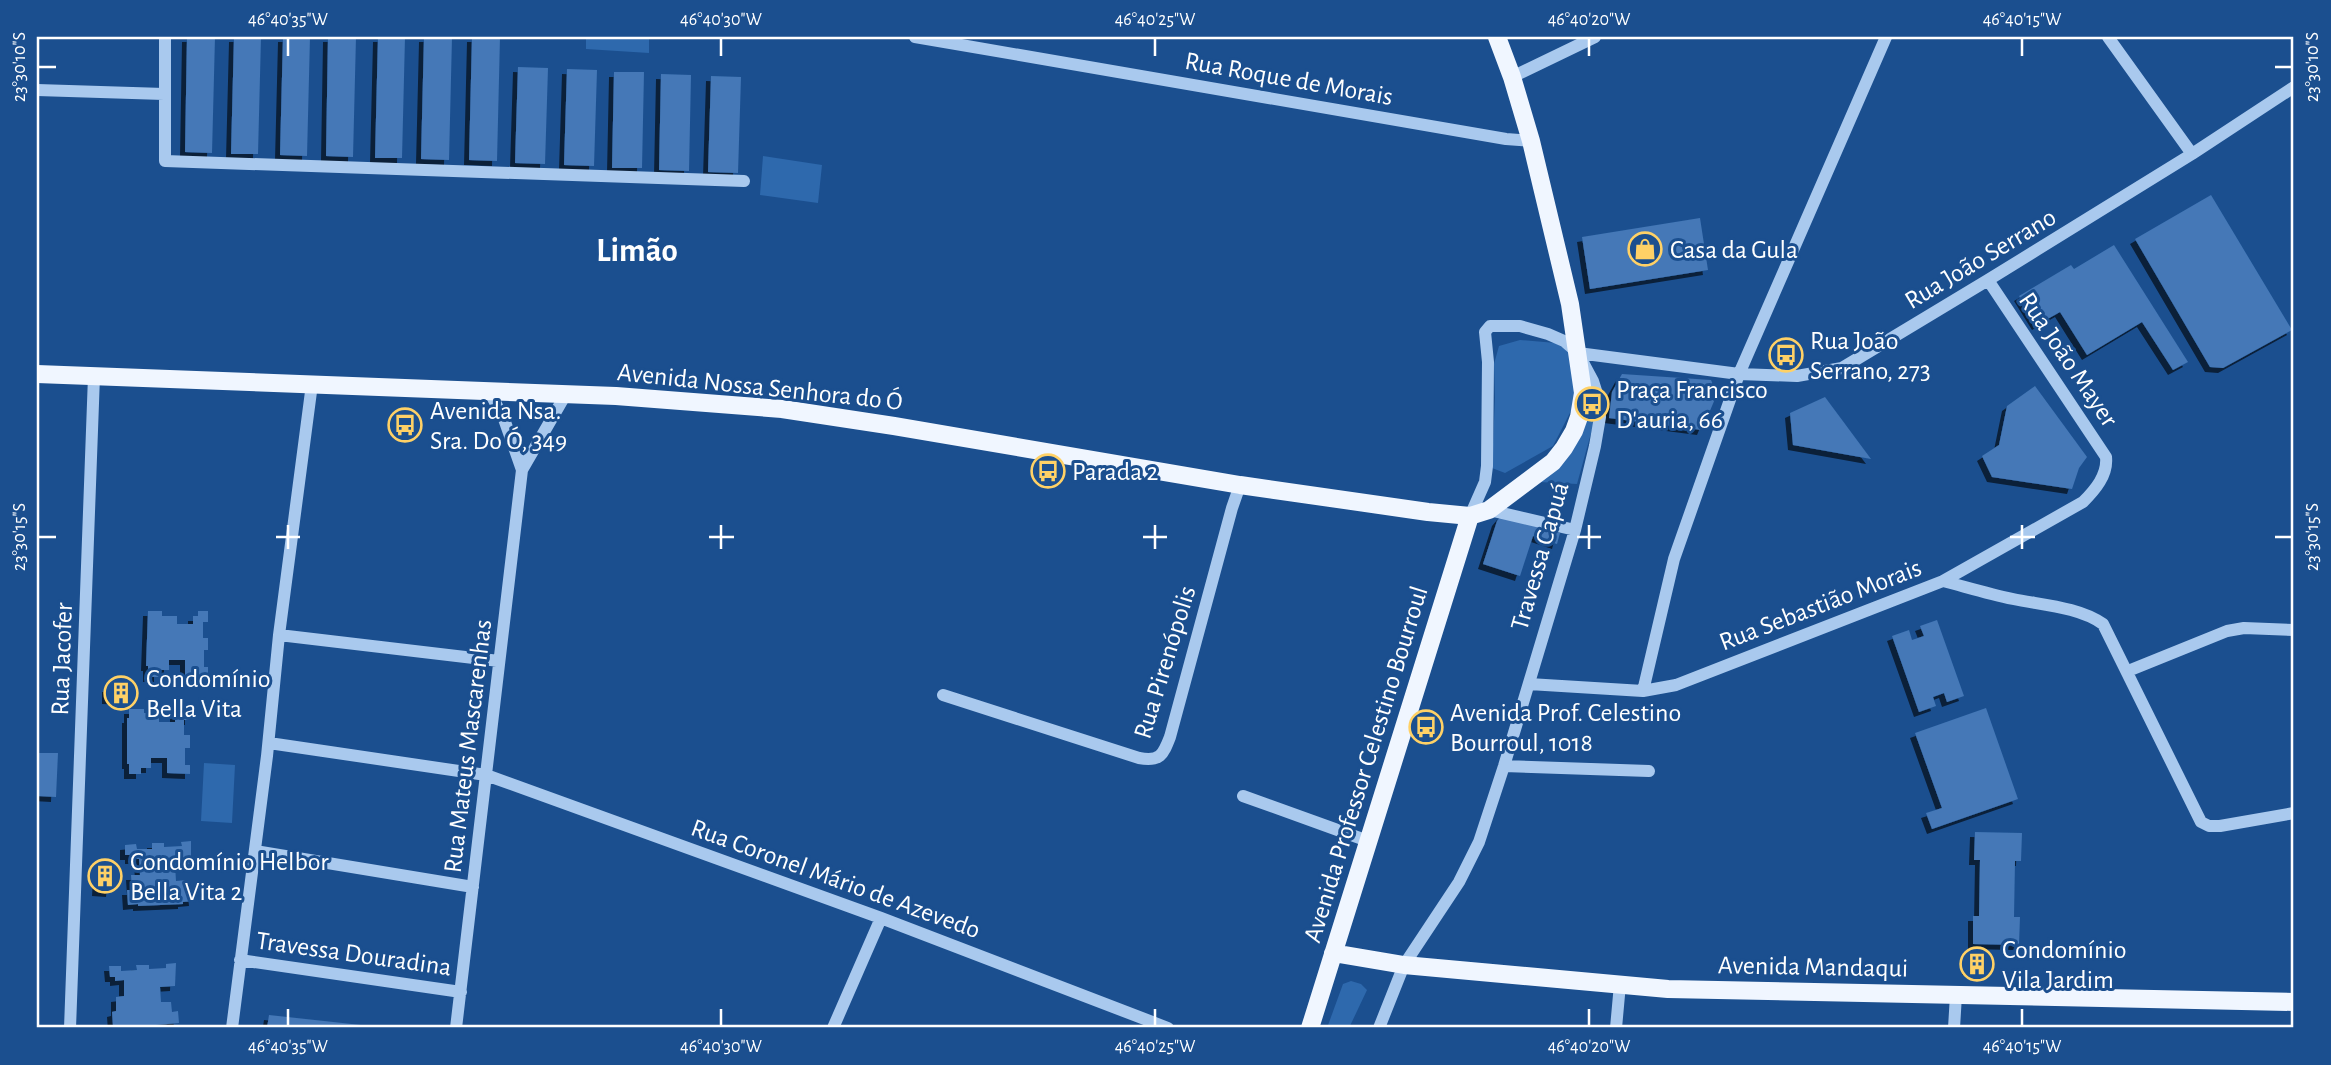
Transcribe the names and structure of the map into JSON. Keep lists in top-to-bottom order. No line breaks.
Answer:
{"streets":{"main road":["Avenida Nossa Senhora do Ó","Travessa Capuá","Avenida Professor Celestino Bourroul","Avenida Mandaqui"],"street":["Rua Roque de Morais","Rua João Serrano","Rua João Mayer","Rua Sebastião Morais","Rua Jacofer","Rua Pirenópolis","Rua Mateus Mascarenhas","Rua Coronel Mário de Azevedo","Travessa Douradina"]},"crossings":[["Rua João Serrano","Rua João Mayer"],["Rua João Serrano","Travessa Capuá"],["Rua João Mayer","Rua Sebastião Morais"],["Avenida Nossa Senhora do Ó","Travessa Capuá"],["Avenida Nossa Senhora do Ó","Rua Jacofer"],["Avenida Nossa Senhora do Ó","Rua Pirenópolis"],["Avenida Nossa Senhora do Ó","Rua Mateus Mascarenhas"],["Avenida Nossa Senhora do Ó","Avenida Professor Celestino Bourroul"],["Travessa Capuá","Rua Sebastião Morais"],["Travessa Capuá","Avenida Professor Celestino Bourroul"],["Travessa Capuá","Avenida Mandaqui"],["Rua Mateus Mascarenhas","Rua Coronel Mário de Azevedo"],["Rua Mateus Mascarenhas","Travessa Douradina"],["Avenida Professor Celestino Bourroul","Avenida Mandaqui"]],"districts":["Limão"],"places":{"shop":["Casa da Gula"],"bus stop":["Rua João Serrano, 273","Praça Francisco D'auria, 66","Avenida Nsa. Sra. Do Ó, 349","Parada 2","Avenida Prof. Celestino Bourroul, 1018"],"building":["Condomínio Bella Vita","Condomínio Helbor Bella Vita 2","Condomínio Vila Jardim"]},"coordinates":["46°40'35\"W","46°40'30\"W","46°40'25\"W","46°40'20\"W","46°40'15\"W","23°30'10\"S","23°30'15\"S"]}
